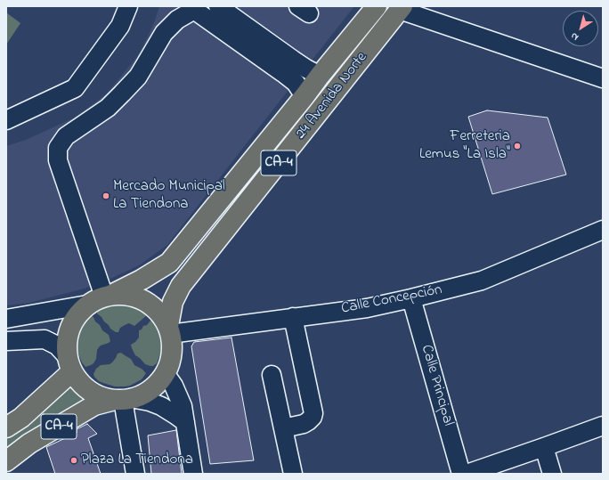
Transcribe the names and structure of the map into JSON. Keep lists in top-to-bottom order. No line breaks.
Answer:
{"streets":{"main road":["24 Avenida Norte","CA-4"],"street":["Calle Concepción","Calle Principal"]},"crossings":[["24 Avenida Norte","CA-4"],["24 Avenida Norte","Calle Concepción"],["CA-4","Calle Concepción"],["Calle Concepción","Calle Principal"]],"places":["Ferreteria Lemus \"La Isla\"","Mercado Municipal La Tiendona","Plaza La Tiendona"],"north":"bottom left"}
